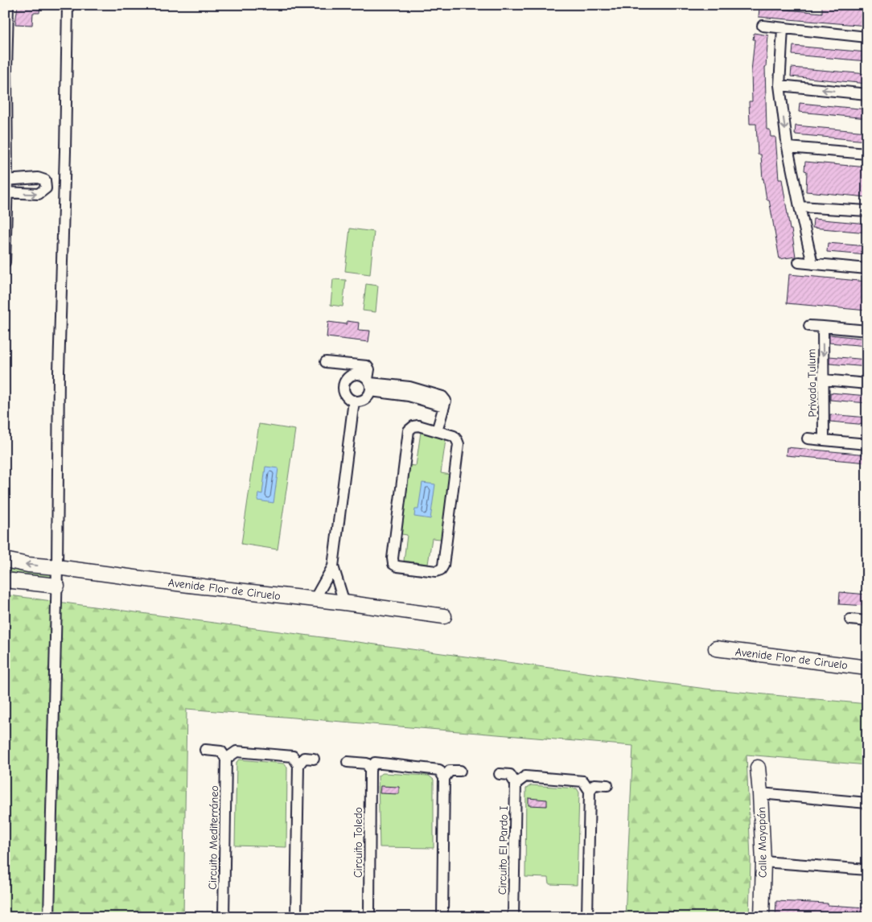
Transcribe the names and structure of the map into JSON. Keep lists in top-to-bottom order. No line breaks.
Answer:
{"streets":{"main road":["Avenide Flor de Ciruelo","Calle Mayapán"],"street":["Privada Tulum","Circuito Mediterráneo","Circuito Toledo","Circuito El Pardo I"]},"one_way":["Privada Tulum"]}
